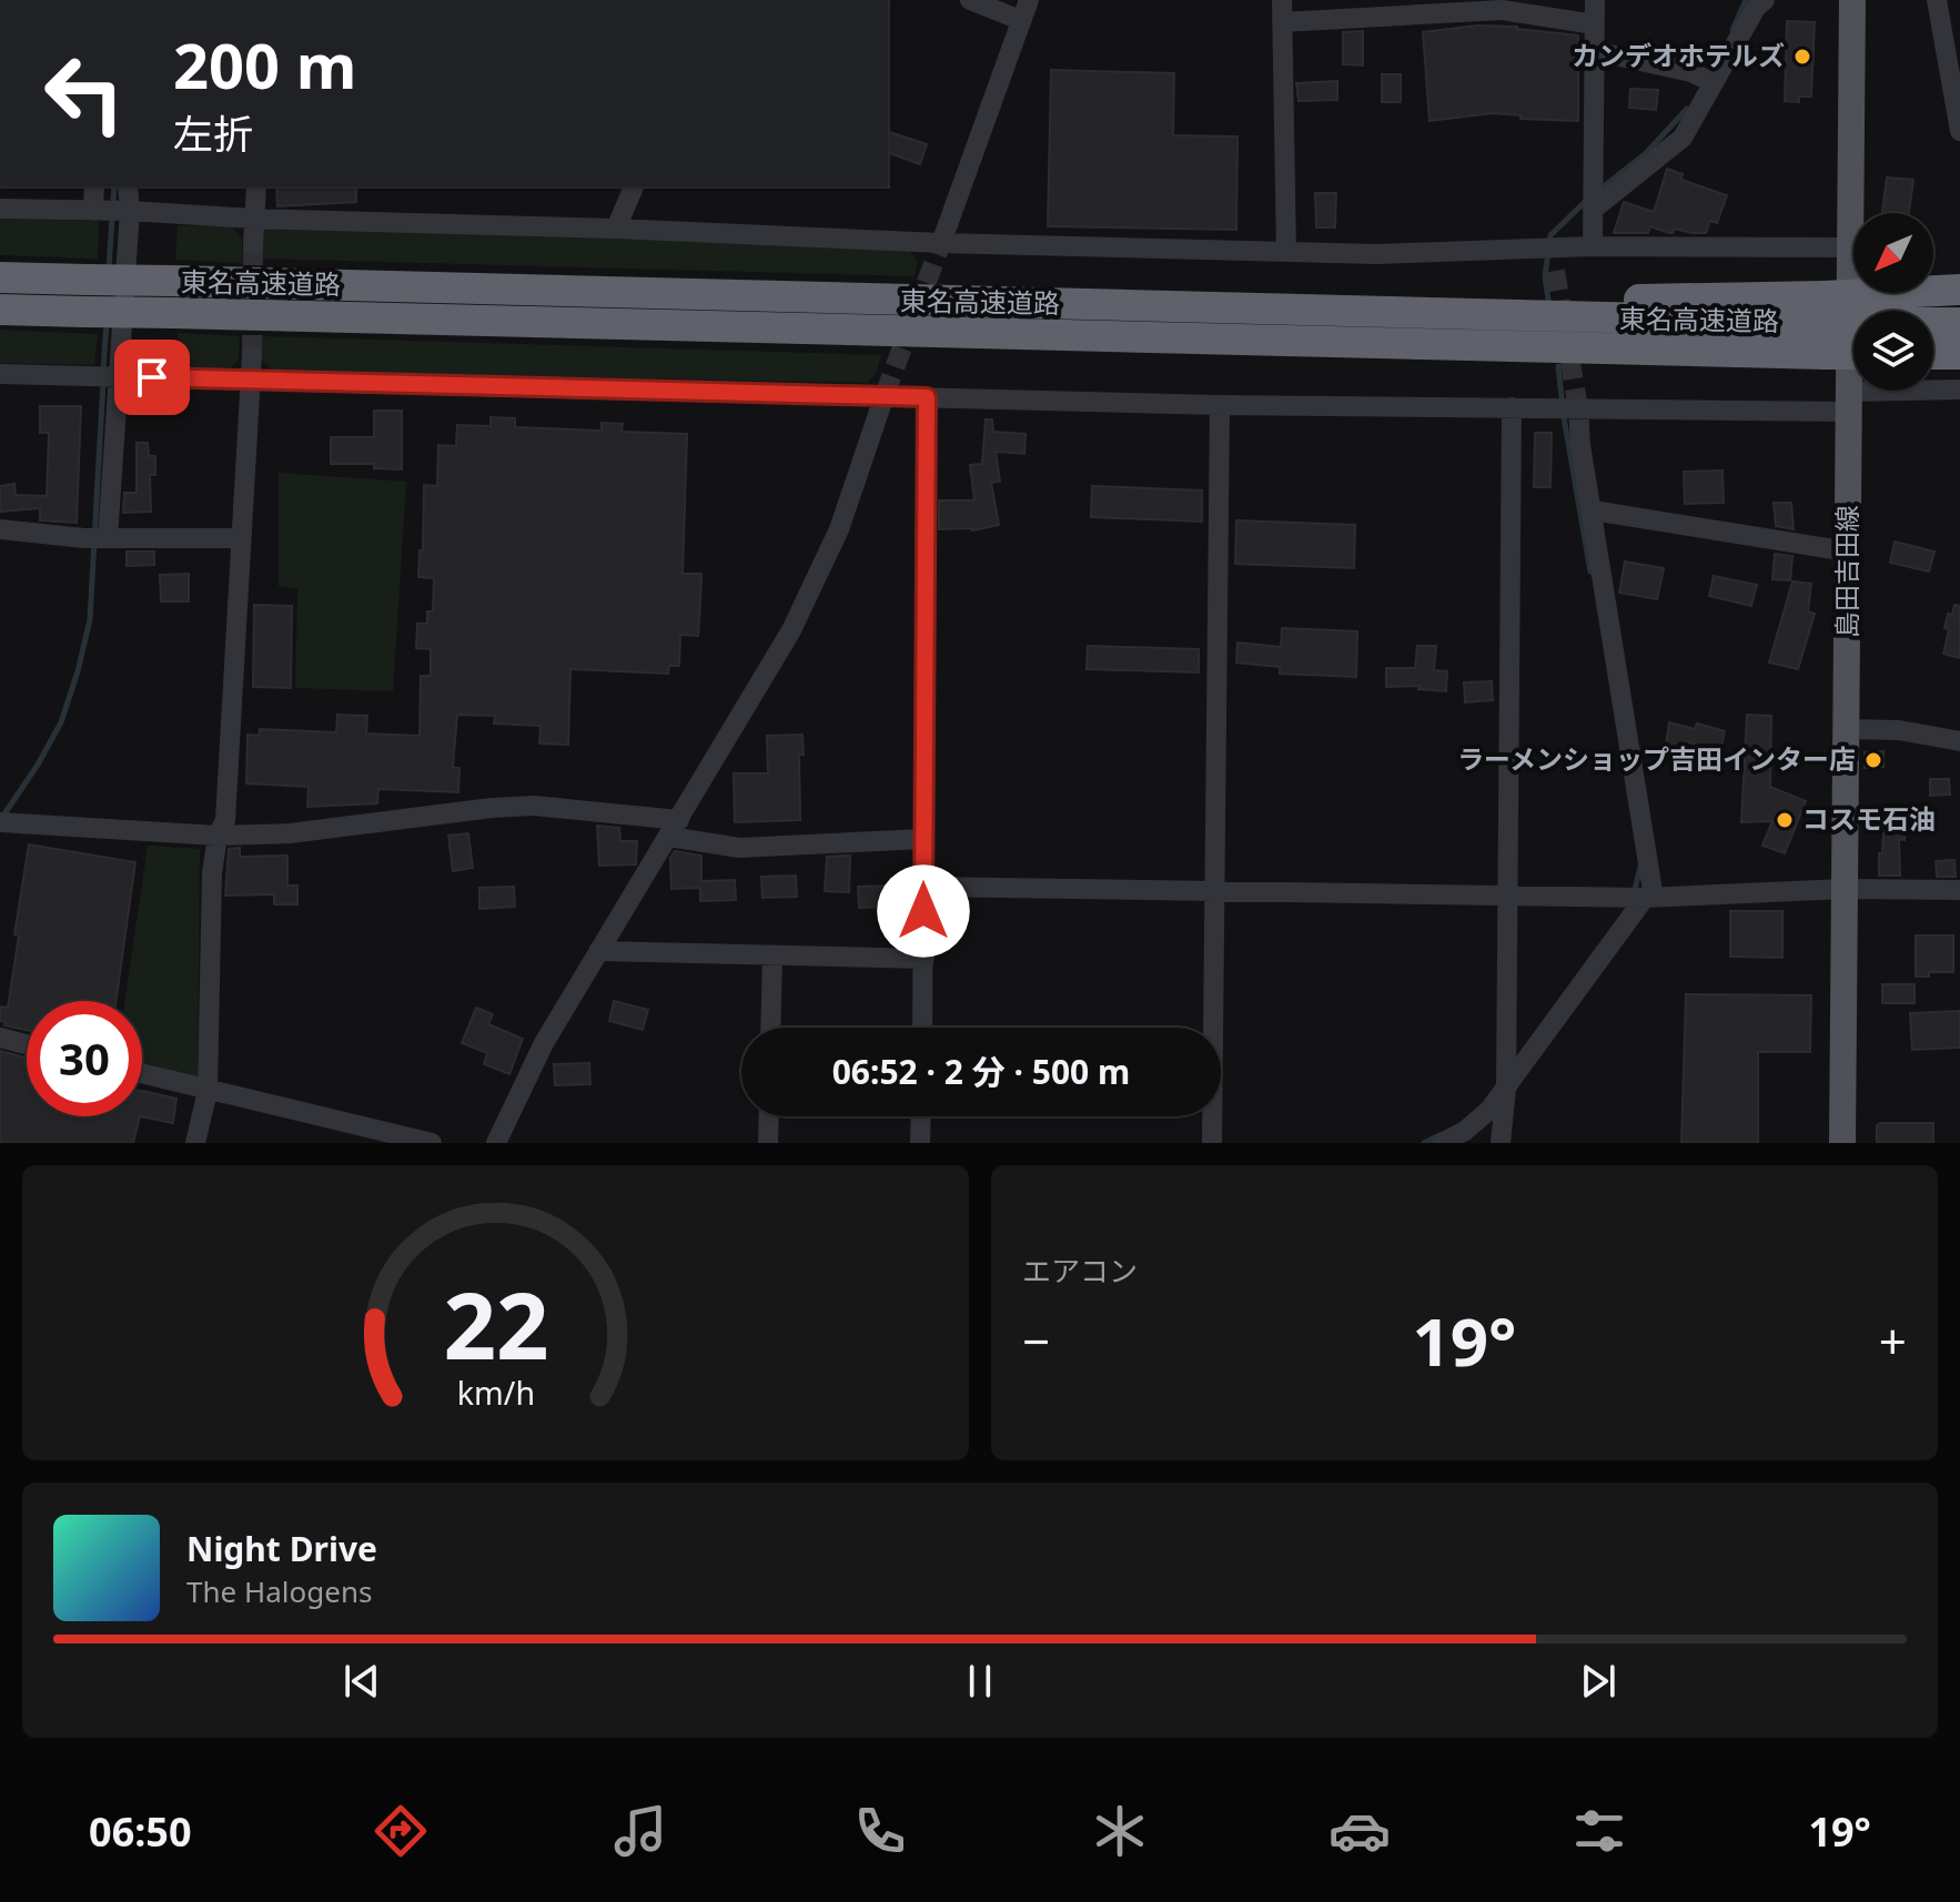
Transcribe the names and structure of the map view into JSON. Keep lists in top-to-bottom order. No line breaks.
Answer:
{"streets":{"highway":["東名高速道路"],"main road":["島田吉田線"]},"places":["カンデオホテルズ","ラーメンショップ吉田インター店","コスモ石油"],"north":"bottom left","page":{"turn":["200 m","左折"],"limit":"30","trip":"06:52 · 2 分 · 500 m","tile":"エアコン","heat":["−","19°","+"],"song":["Night Drive","The Halogens"],"tabs":["06:50","19°"],"gauge":["22","km/h"]}}
